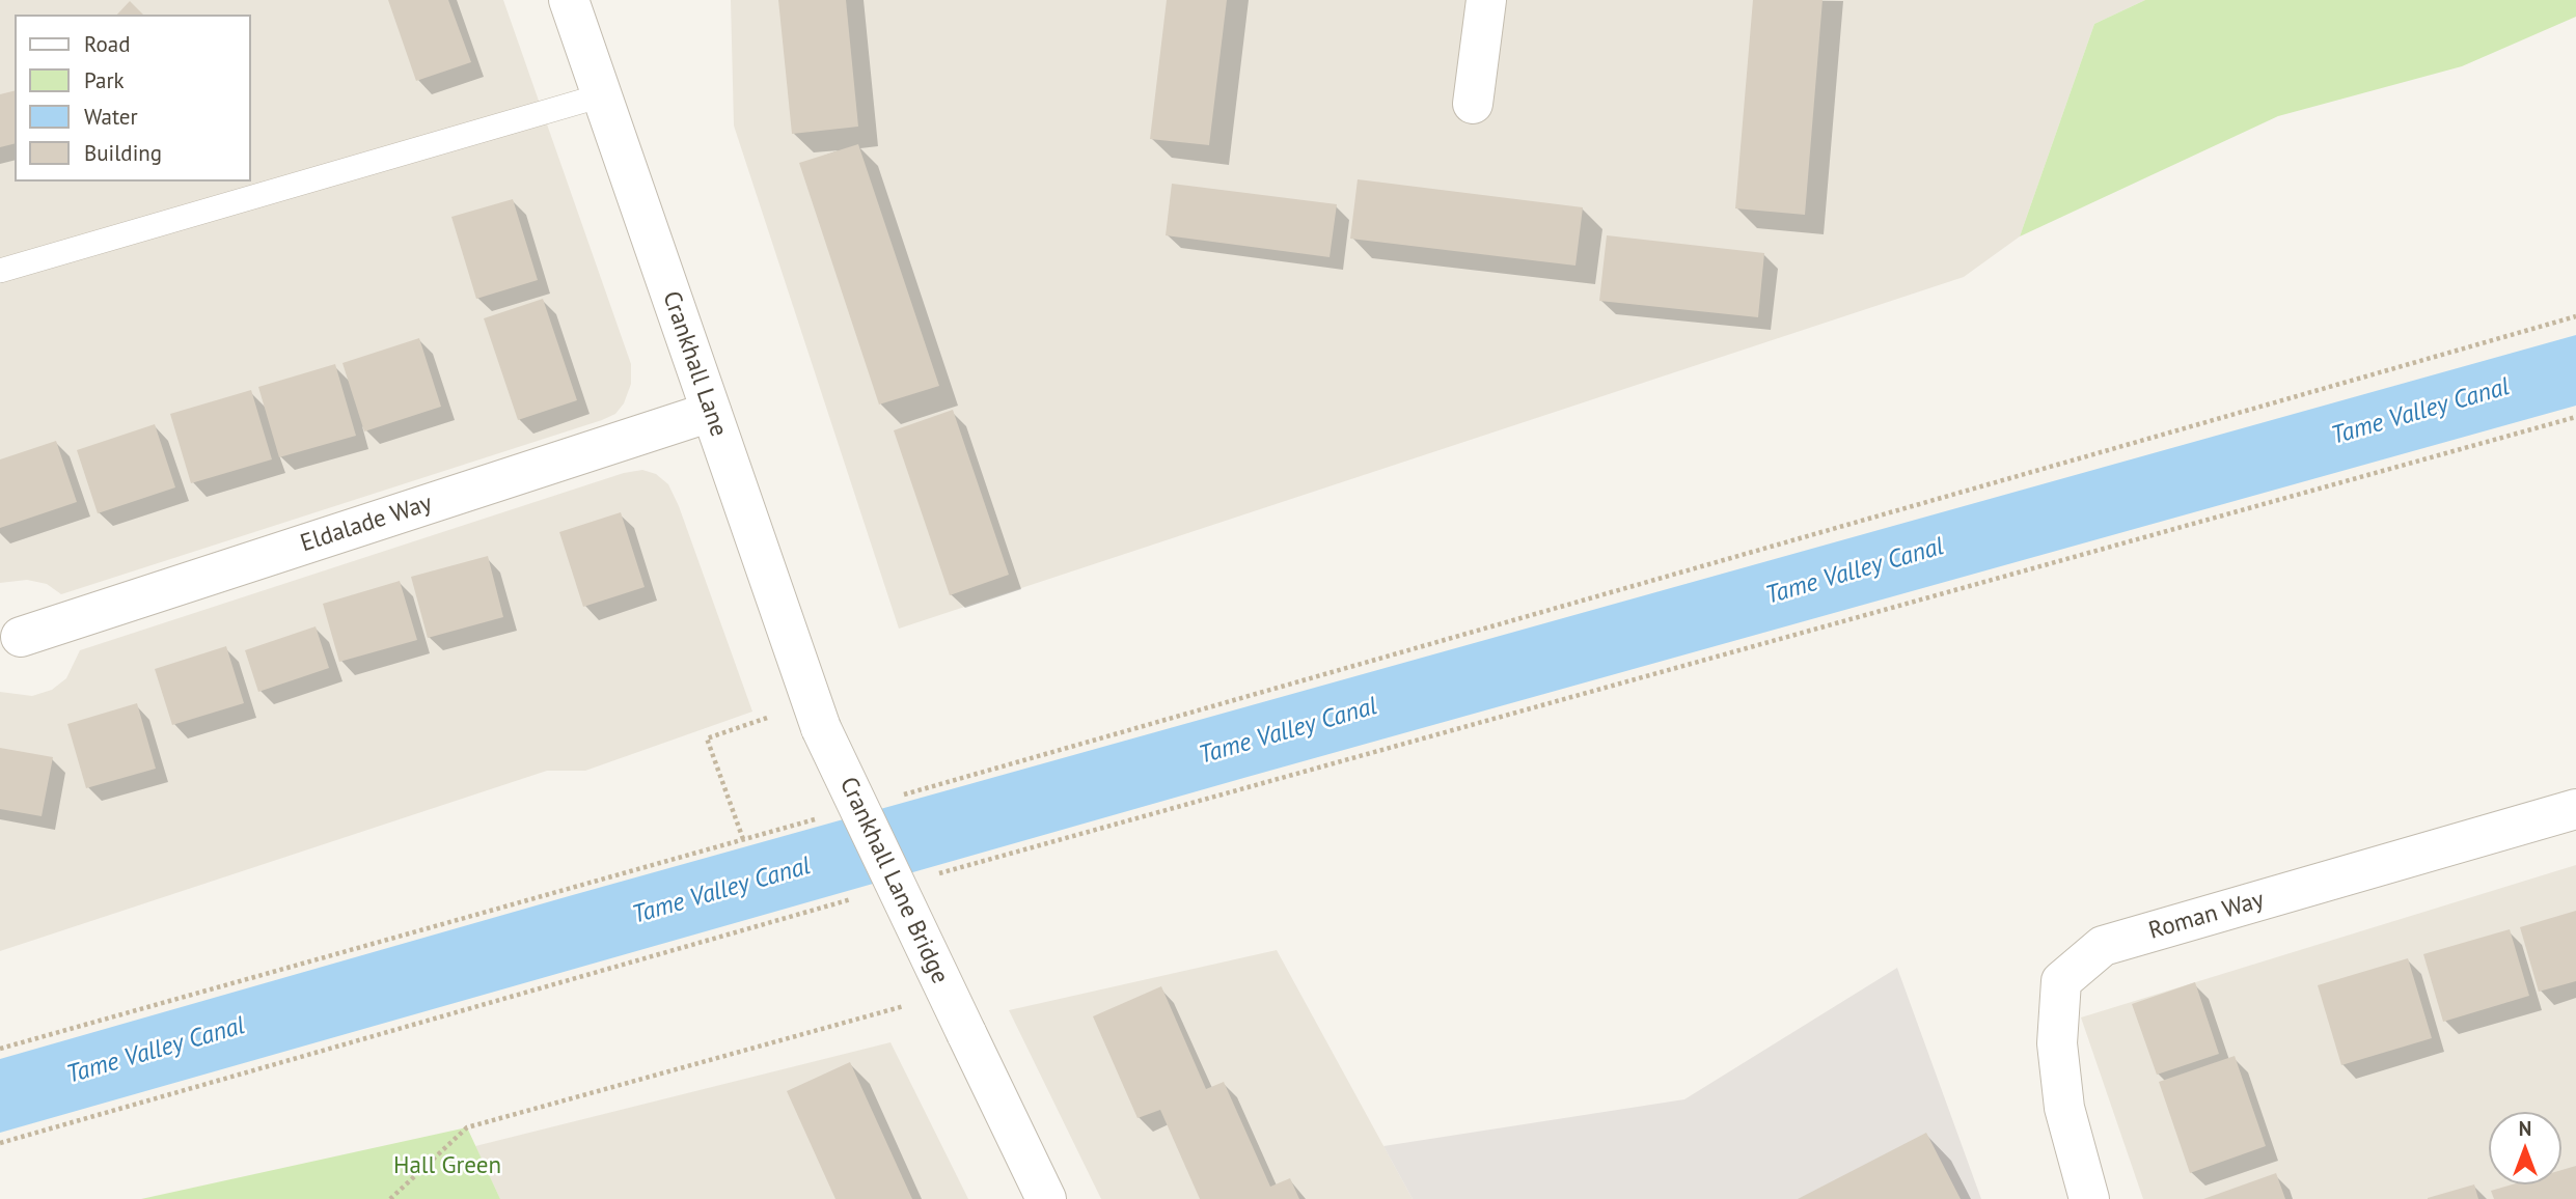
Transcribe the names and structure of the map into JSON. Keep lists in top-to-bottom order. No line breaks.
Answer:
{"streets":{"street":["Crankhall Lane","Eldalade Way","Crankhall Lane Bridge","Roman Way"]},"crossings":[["Crankhall Lane","Eldalade Way"],["Crankhall Lane","Crankhall Lane Bridge"]],"water":["Tame Valley Canal"],"parks":["Hall Green"],"legend":["Road","Park","Water","Building"],"north":"top"}
